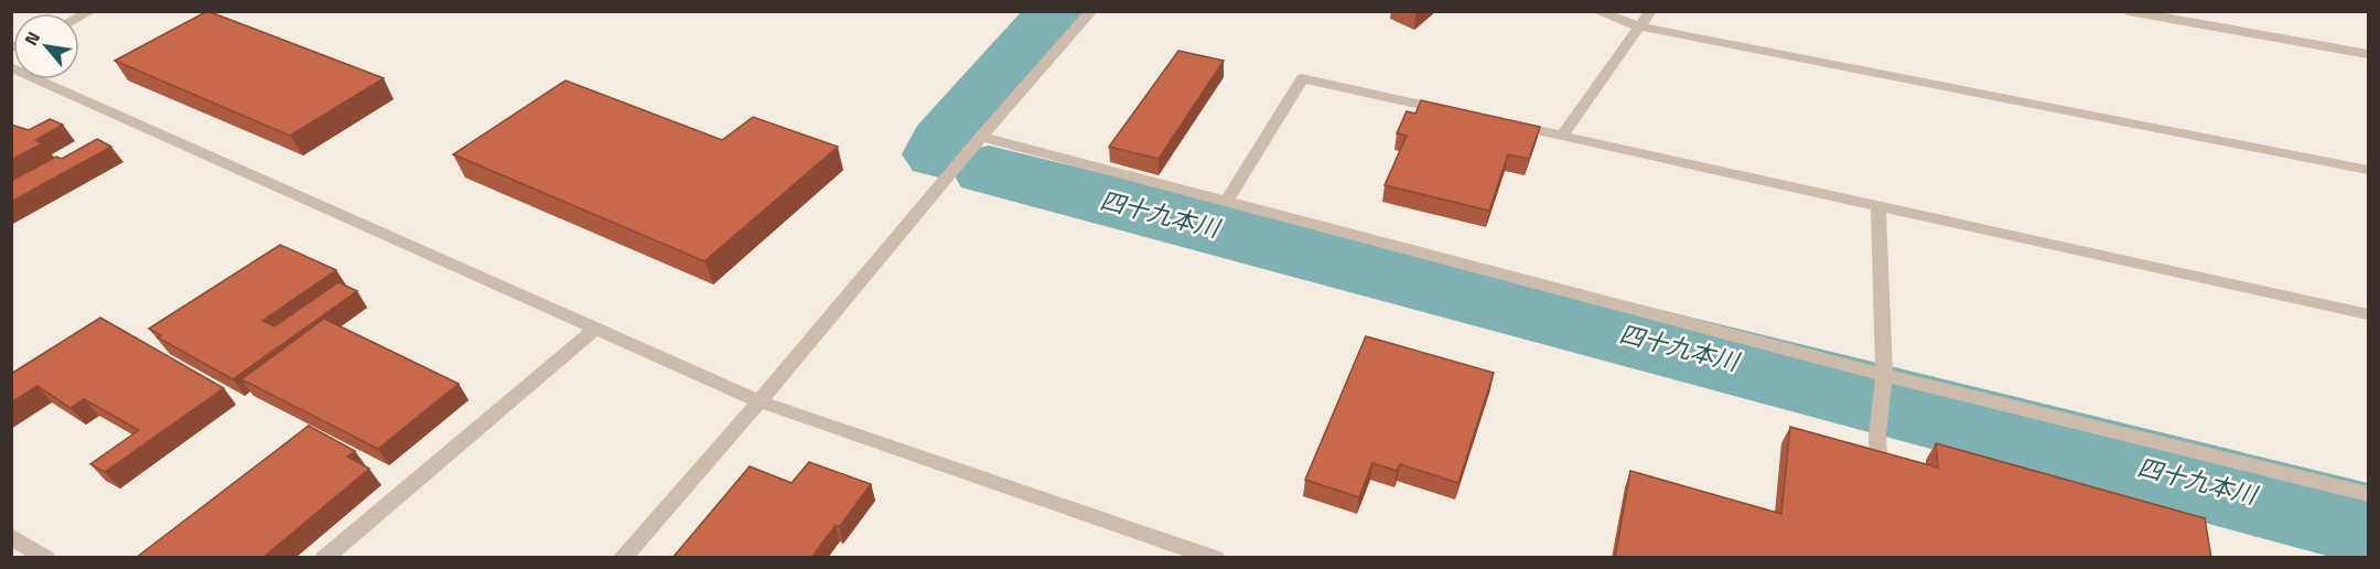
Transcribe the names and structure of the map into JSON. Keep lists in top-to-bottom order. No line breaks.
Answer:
{"water":["四十九本川"],"north":"top left"}
